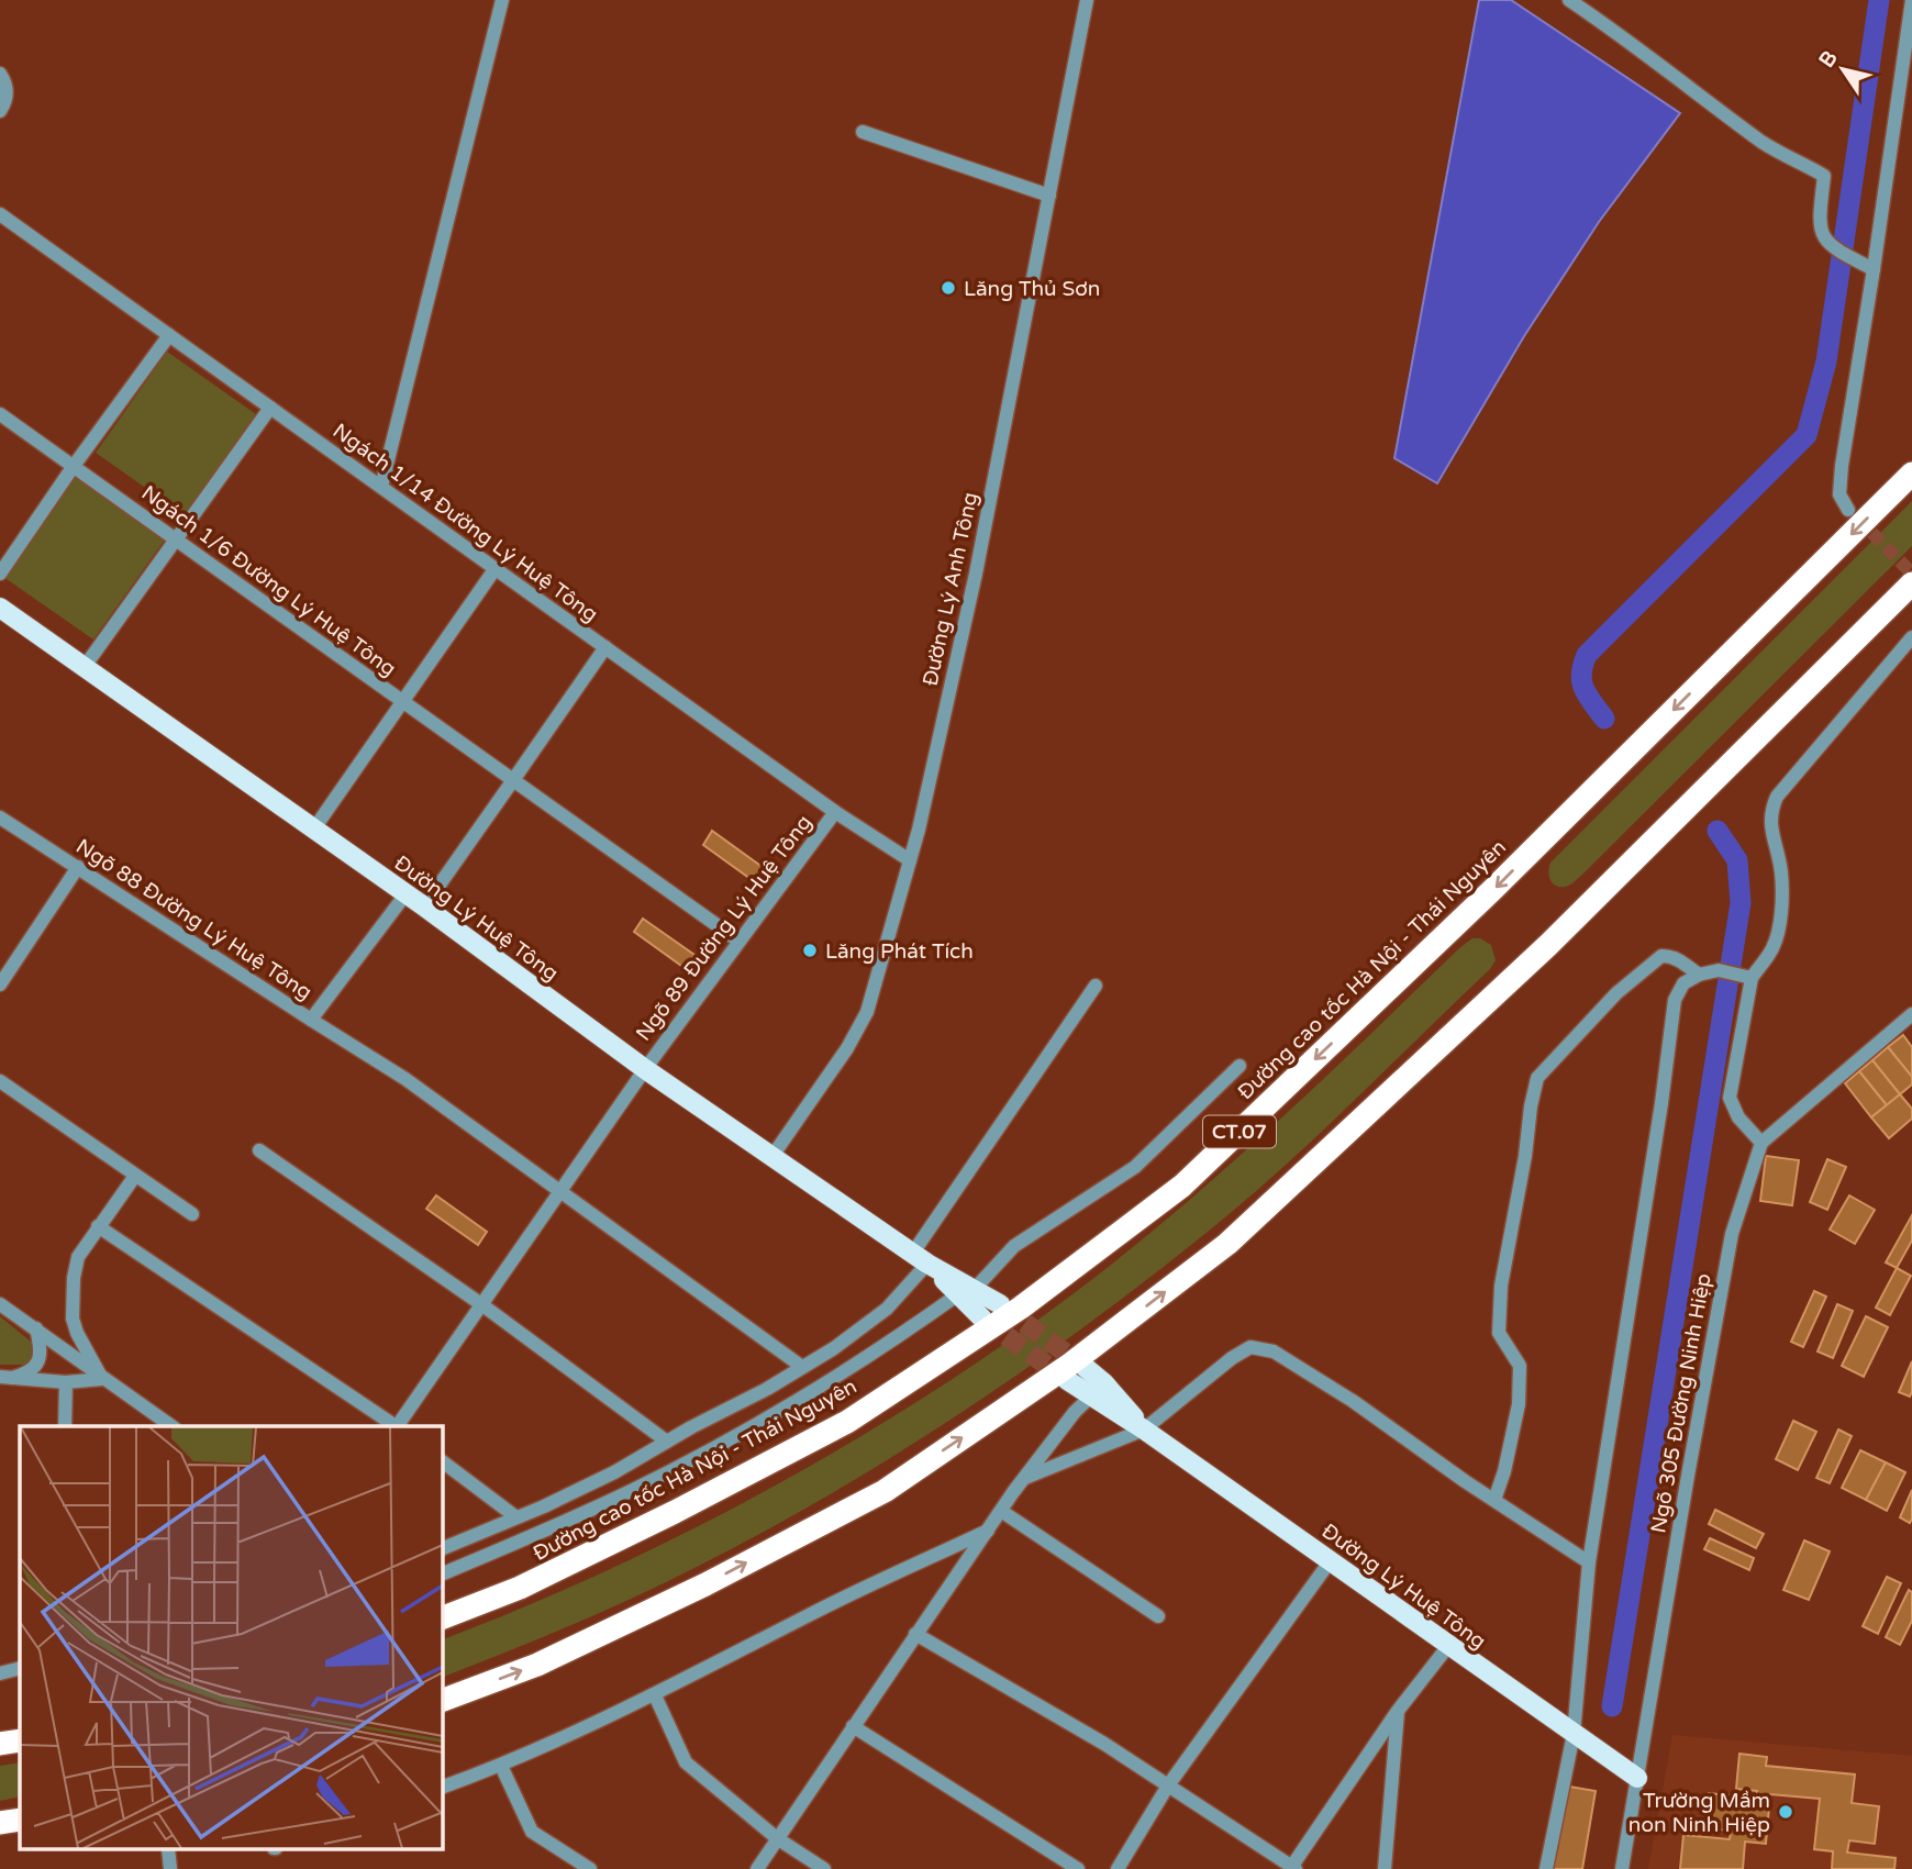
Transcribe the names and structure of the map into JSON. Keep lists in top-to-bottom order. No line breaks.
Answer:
{"streets":{"highway":["Đường cao tốc Hà Nội - Thái Nguyên","CT.07"],"main road":["Đường Lý Huệ Tông"],"street":["Ngách 1/14 Đường Lý Huệ Tông","Ngách 1/6 Đường Lý Huệ Tông","Đường Lý Anh Tông","Ngõ 88 Đường Lý Huệ Tông","Ngõ 89 Đường Lý Huệ Tông","Ngõ 305 Đường Ninh Hiệp"]},"crossings":[["Ngách 1/14 Đường Lý Huệ Tông","Đường Lý Anh Tông"],["Ngách 1/14 Đường Lý Huệ Tông","Ngõ 89 Đường Lý Huệ Tông"],["Ngách 1/6 Đường Lý Huệ Tông","Ngõ 89 Đường Lý Huệ Tông"],["Đường Lý Anh Tông","Đường Lý Huệ Tông"],["Đường Lý Huệ Tông","Ngõ 88 Đường Lý Huệ Tông"],["Đường Lý Huệ Tông","Ngõ 89 Đường Lý Huệ Tông"],["Đường Lý Huệ Tông","Ngõ 305 Đường Ninh Hiệp"]],"places":["Lăng Thủ Sơn","Lăng Phát Tích","Trường Mầm non Ninh Hiệp"],"north":"top left"}
